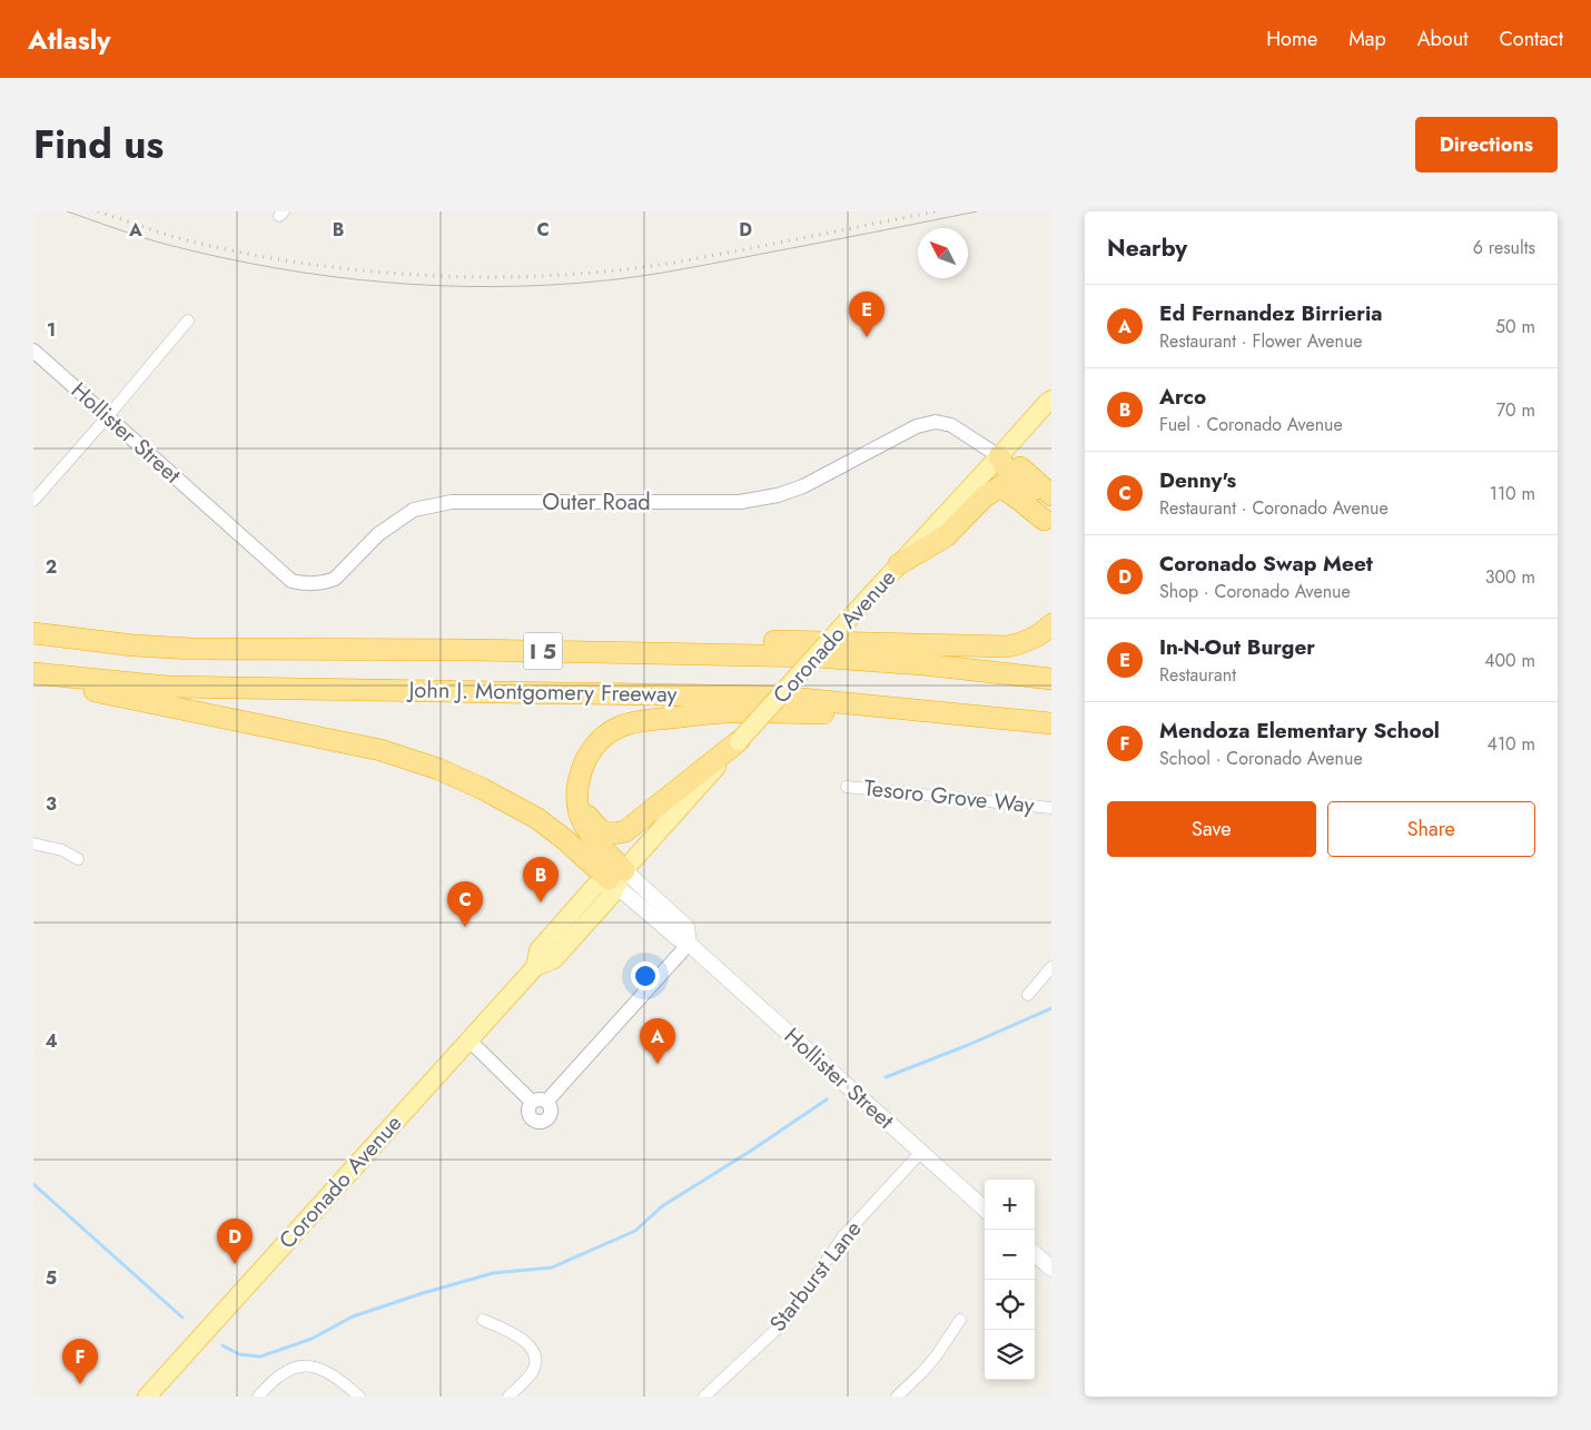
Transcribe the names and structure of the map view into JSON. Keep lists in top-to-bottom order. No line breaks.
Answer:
{"streets":{"highway":["I 5","John J. Montgomery Freeway"],"main road":["Hollister Street","Coronado Avenue"],"street":["Outer Road","Tesoro Grove Way","Starburst Lane"]},"crossings":[["Hollister Street","Outer Road"],["Hollister Street","Coronado Avenue"],["Hollister Street","Starburst Lane"],["Outer Road","Coronado Avenue"]],"north":"top left","page":{"header":"Atlasly","nav":["Home","Map","About","Contact"],"title":"Find us","buttons":["Directions",["Save","Share"]],"heading":["Nearby","6 results"],"list":[{"mark":"A","name":"Ed Fernandez Birrieria","note":"Restaurant · Flower Avenue","value":"50 m"},{"mark":"B","name":"Arco","note":"Fuel · Coronado Avenue","value":"70 m"},{"mark":"C","name":"Denny's","note":"Restaurant · Coronado Avenue","value":"110 m"},{"mark":"D","name":"Coronado Swap Meet","note":"Shop · Coronado Avenue","value":"300 m"},{"mark":"E","name":"In-N-Out Burger","note":"Restaurant","value":"400 m"},{"mark":"F","name":"Mendoza Elementary School","note":"School · Coronado Avenue","value":"410 m"}],"pins":["E","B","C","A","D","F"],"map_buttons":["+","−"]},"grid":{"columns":["A","B","C","D"],"rows":["1","2","3","4","5"]}}
